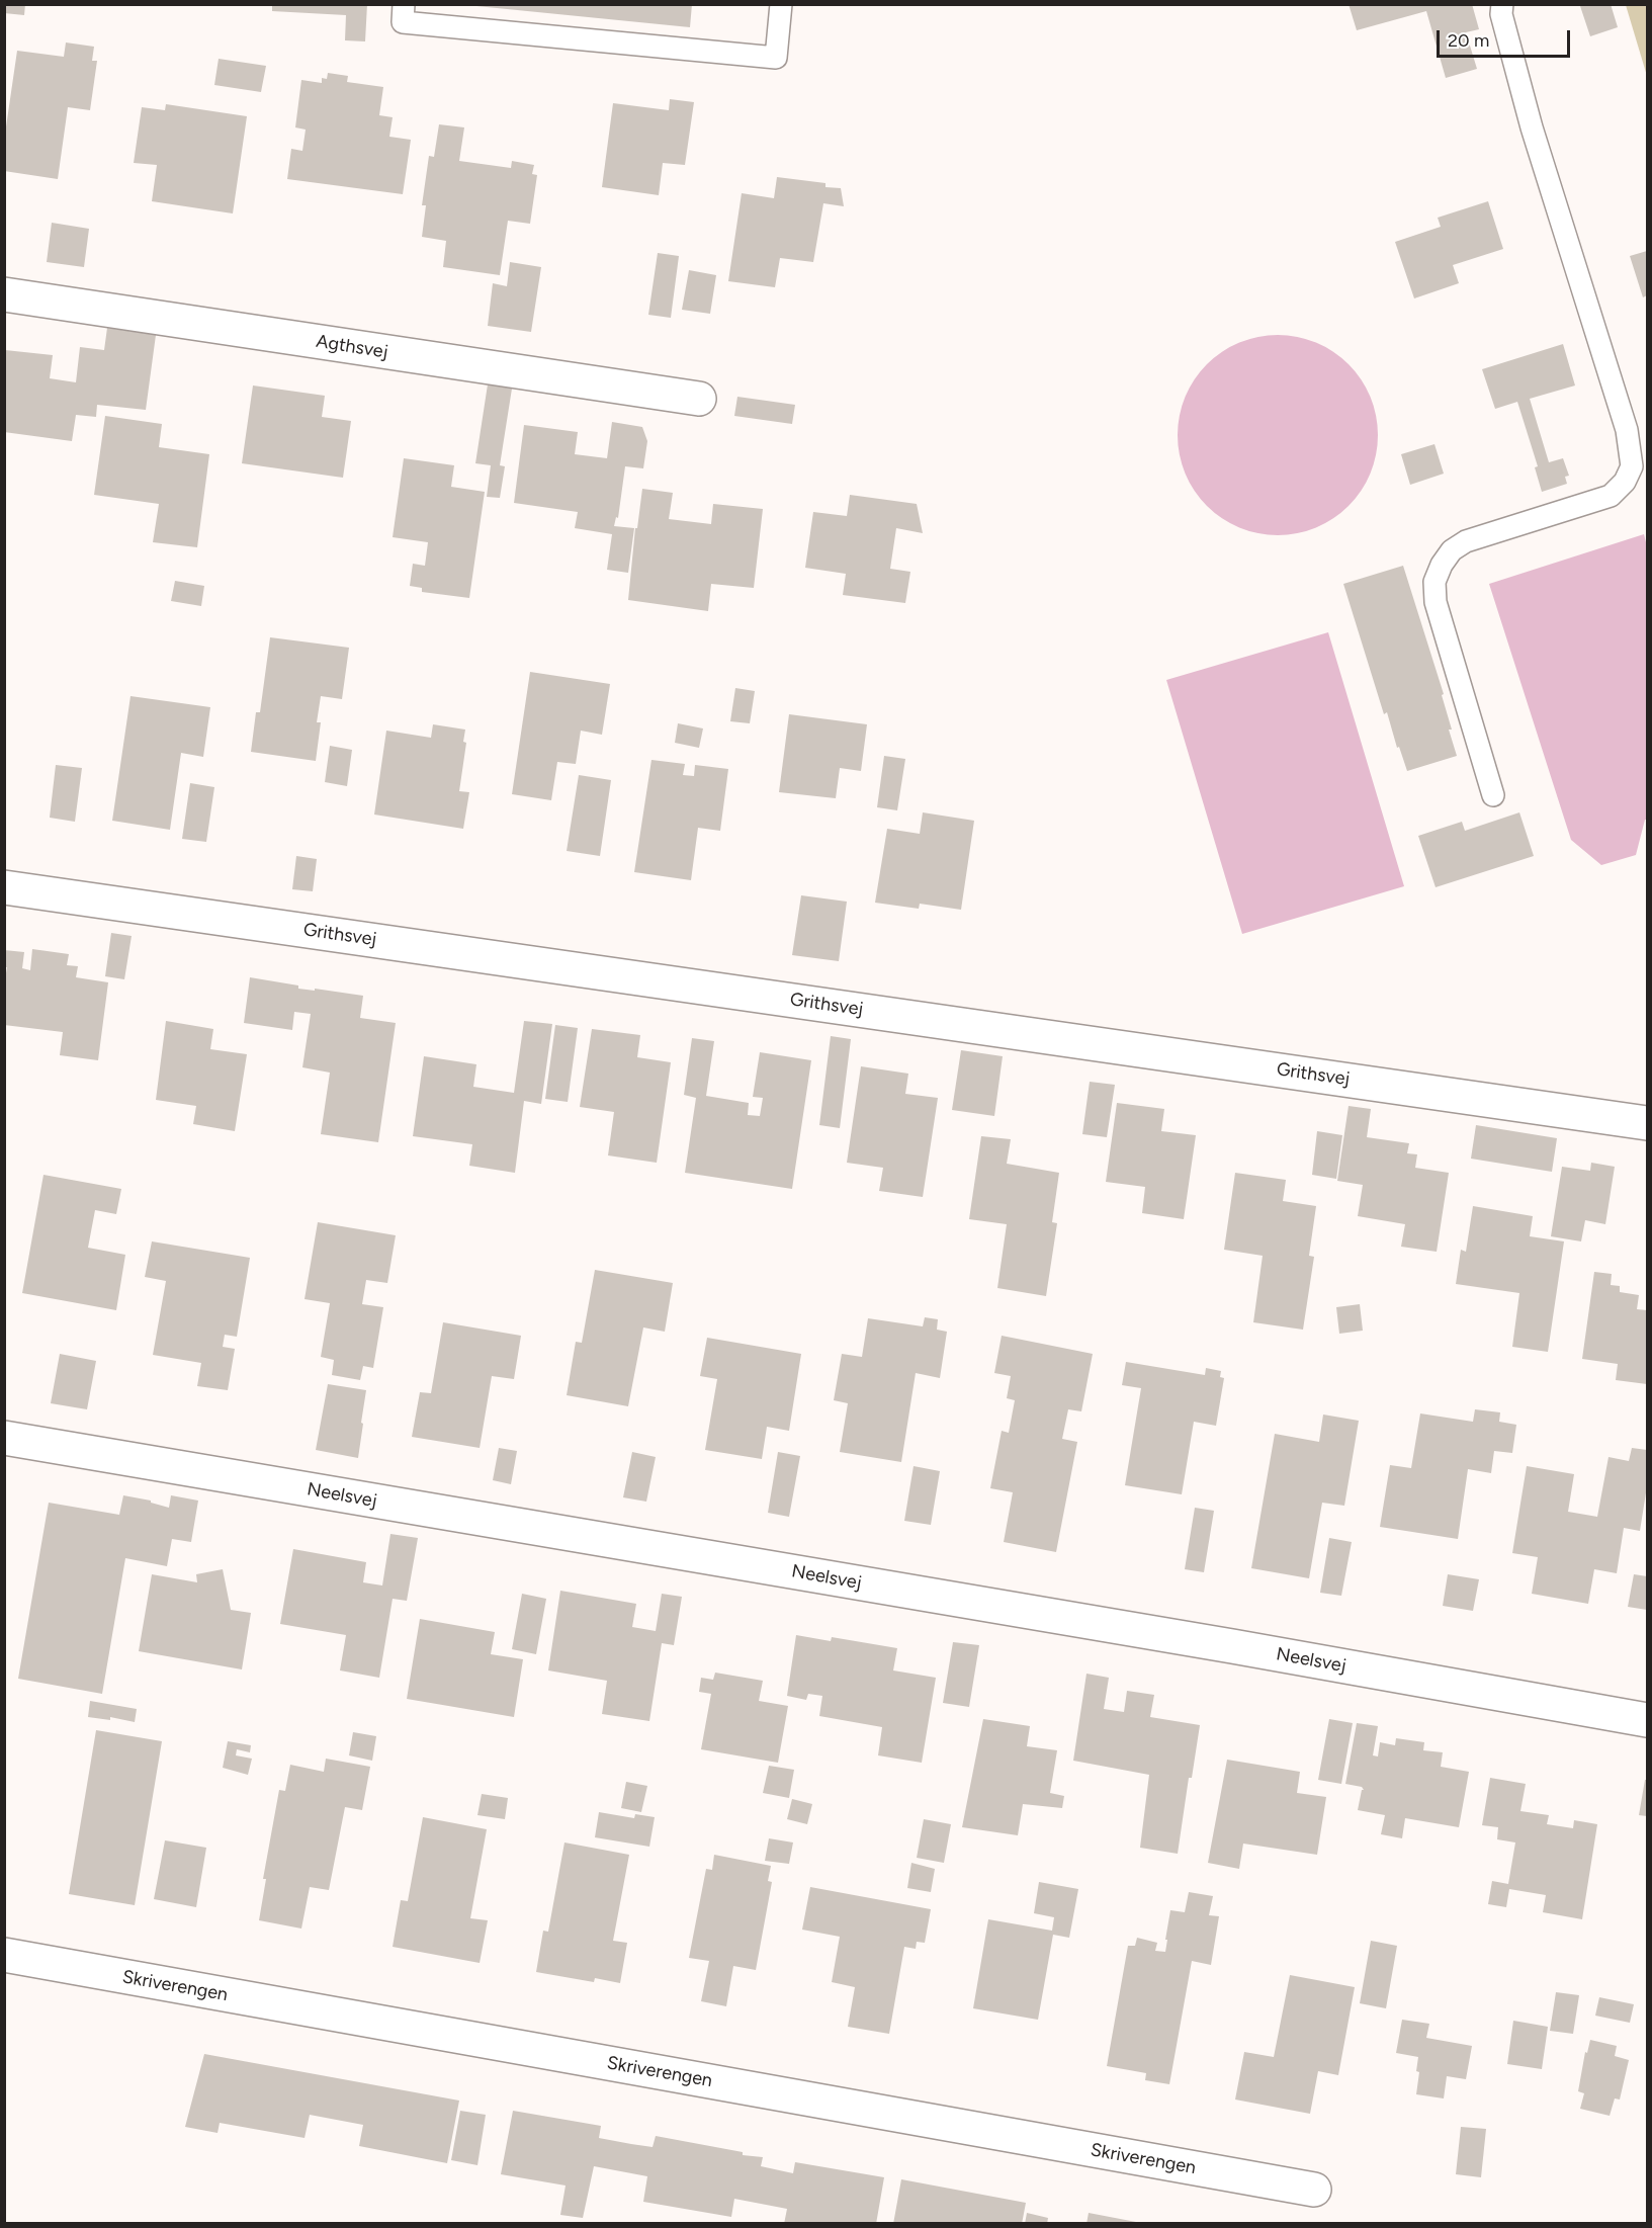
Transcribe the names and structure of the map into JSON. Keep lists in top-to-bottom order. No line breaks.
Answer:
{"streets":{"street":["Agthsvej","Grithsvej","Neelsvej","Skriverengen"]},"scale_bar":"20 m"}
